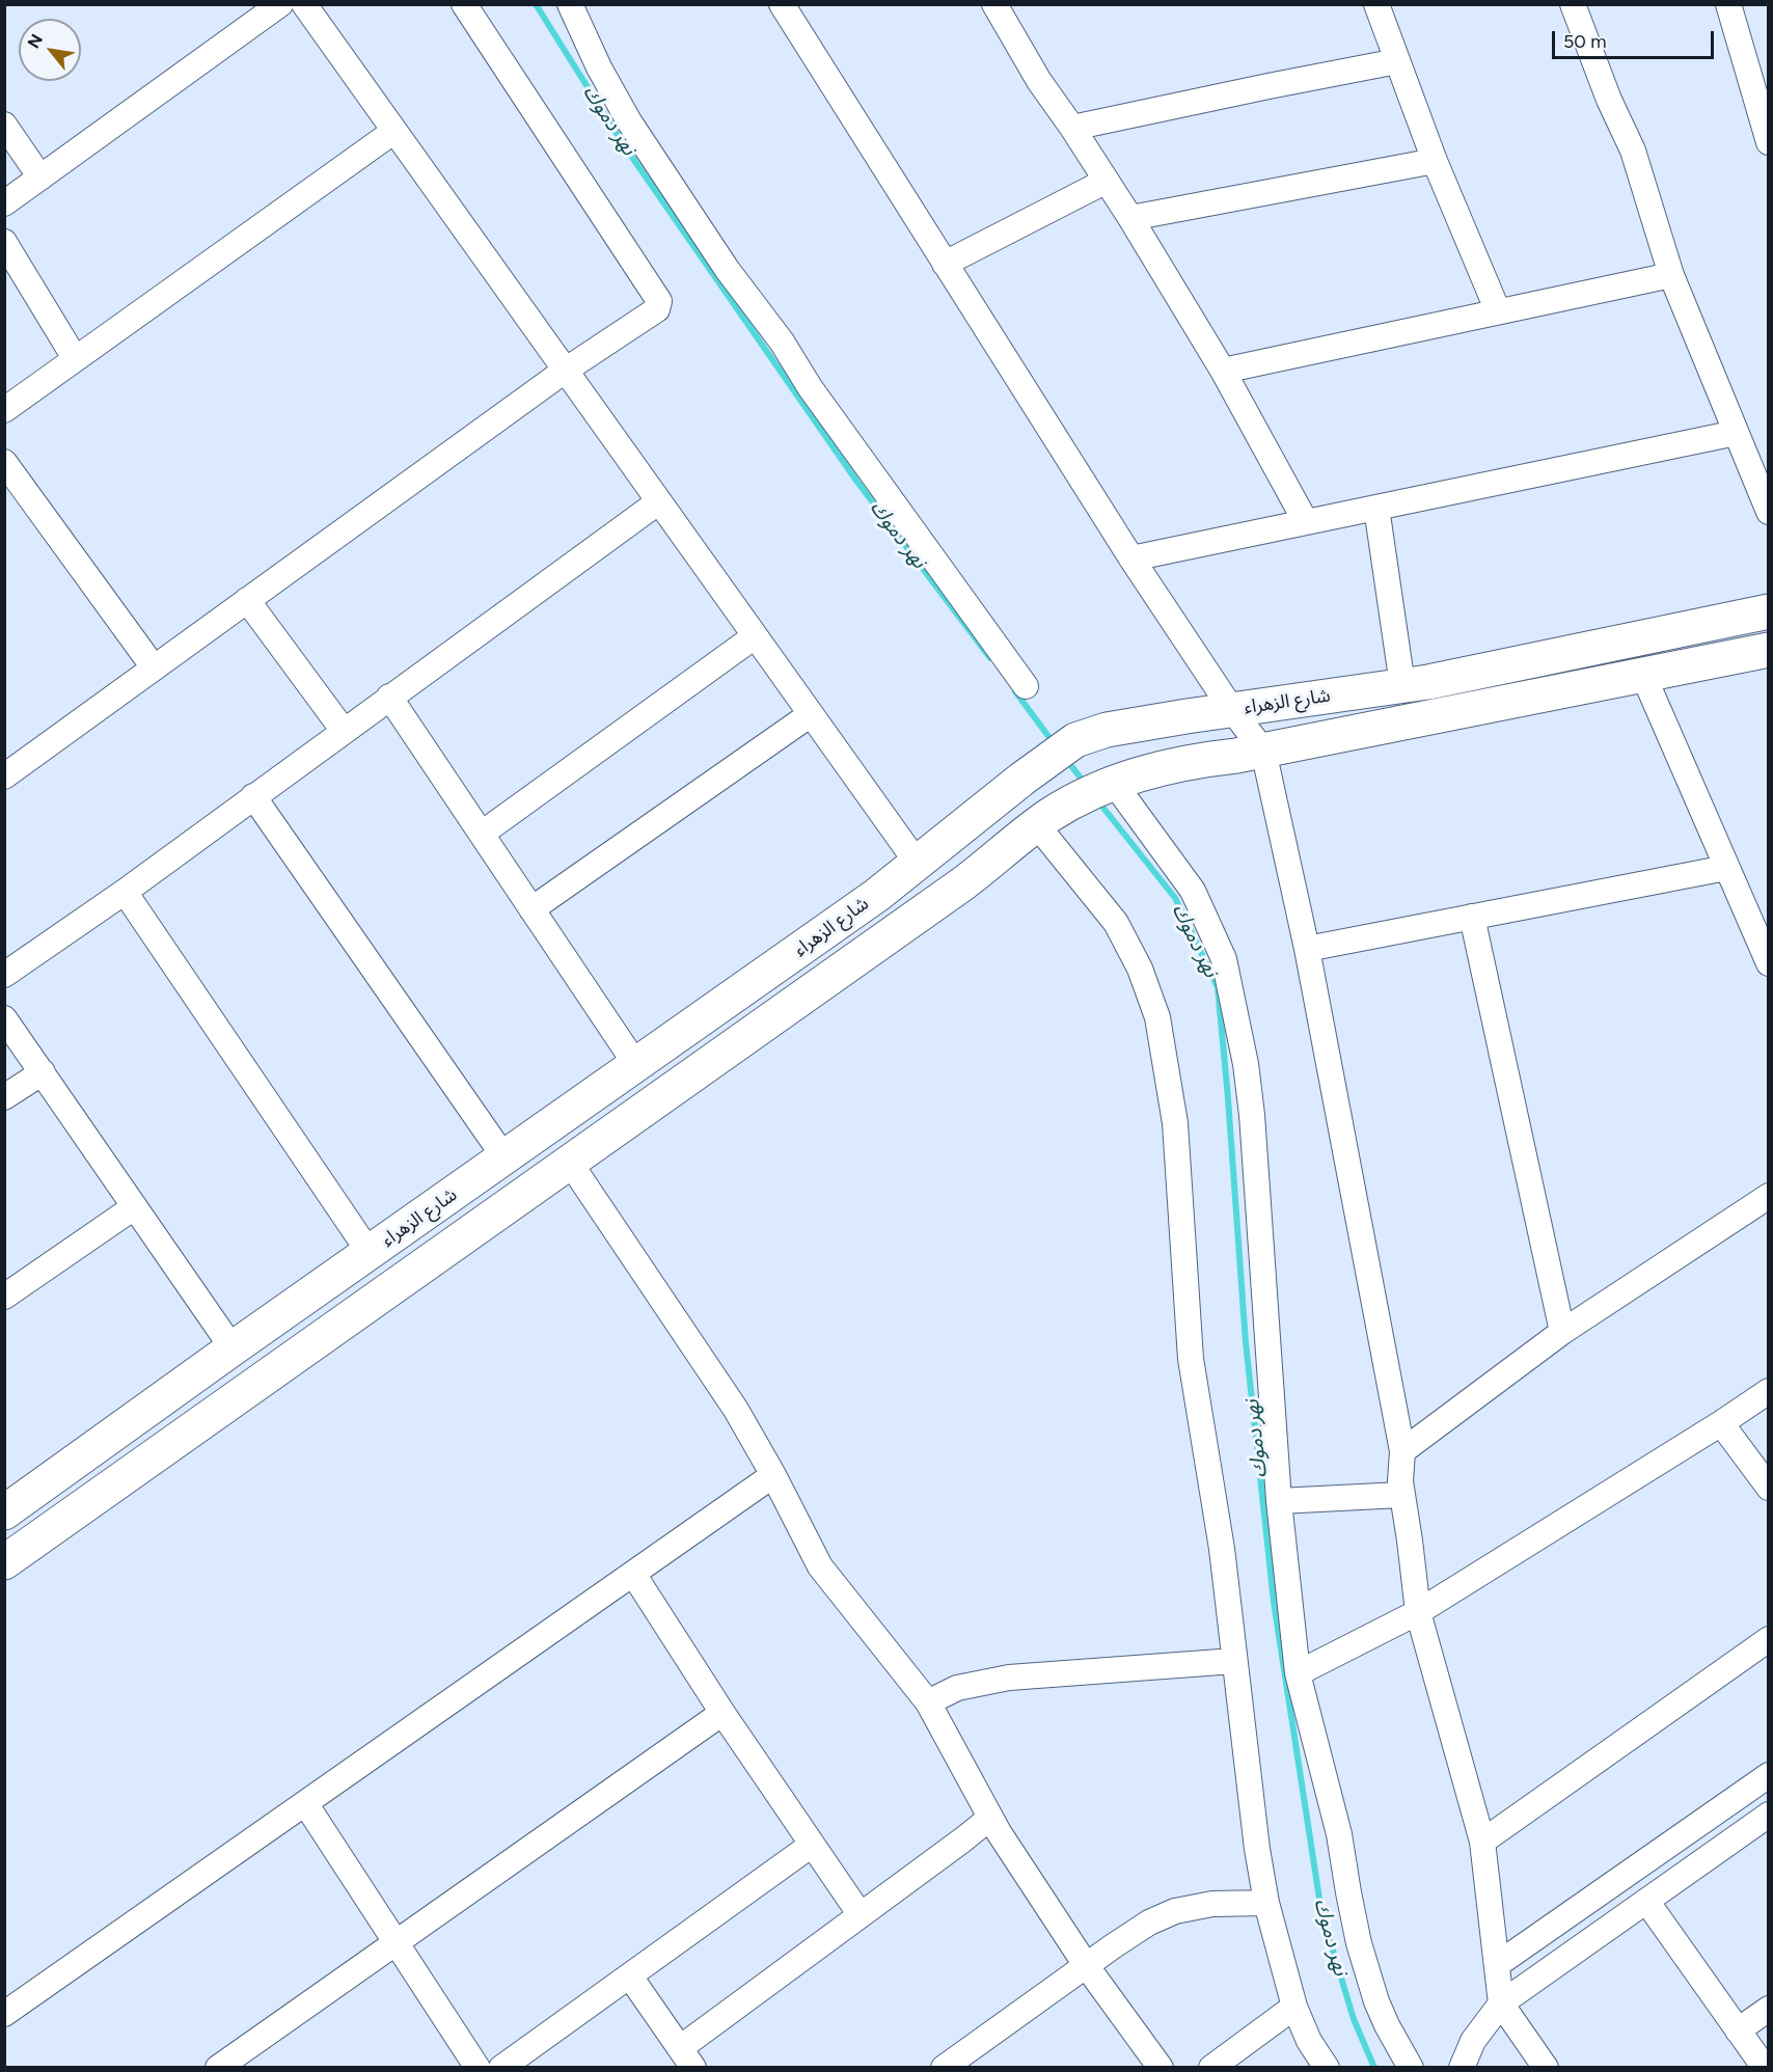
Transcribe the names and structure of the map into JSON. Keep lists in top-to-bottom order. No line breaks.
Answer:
{"streets":{"main road":["شارع الزهراء"]},"water":["نهر دموك"],"scale_bar":"50 m","north":"top left"}
